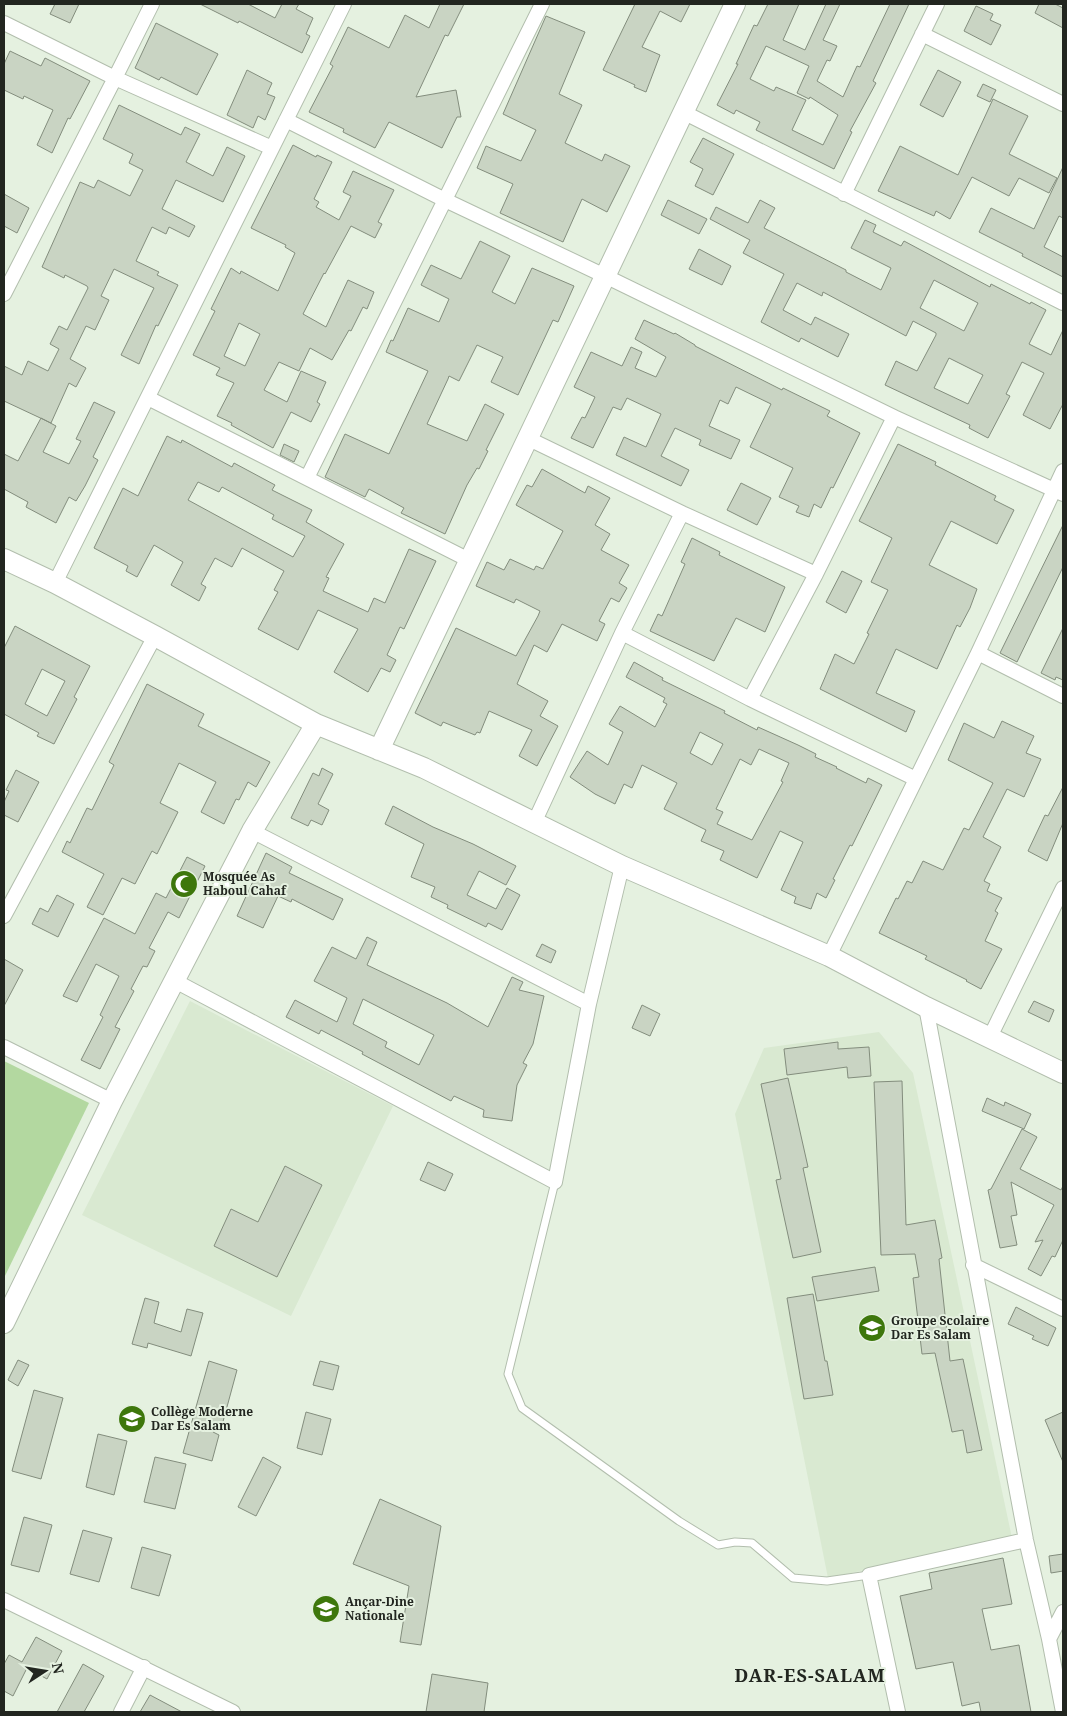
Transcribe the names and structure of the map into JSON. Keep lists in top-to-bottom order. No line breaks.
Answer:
{"districts":["DAR-ES-SALAM"],"places":{"mosque":["Mosquée As Haboul Cahaf"],"school or university":["Groupe Scolaire Dar Es Salam","Collège Moderne Dar Es Salam","Ançar-Dine Nationale"]},"north":"right"}
